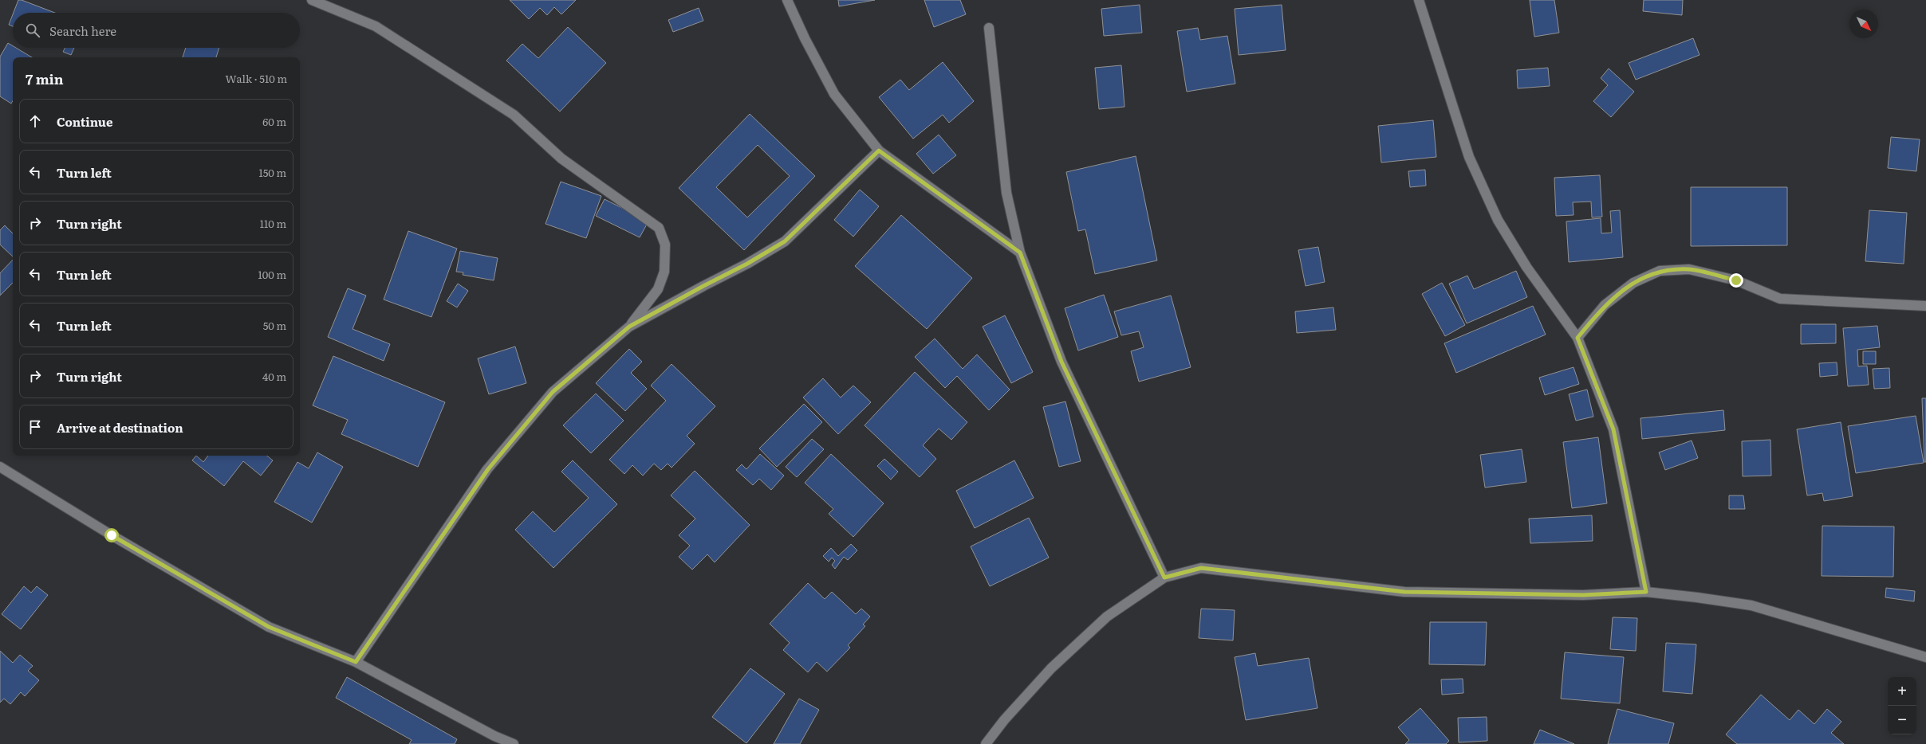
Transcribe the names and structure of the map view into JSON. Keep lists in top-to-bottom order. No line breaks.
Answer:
{"north":"bottom right","page":{"search":"Search here","heading":["7 min","Walk · 510 m"],"list":[["Continue","60 m"],["Turn left","150 m"],["Turn right","110 m"],["Turn left","100 m"],["Turn left","50 m"],["Turn right","40 m"],"Arrive at destination"],"map_buttons":["+","−"]}}
